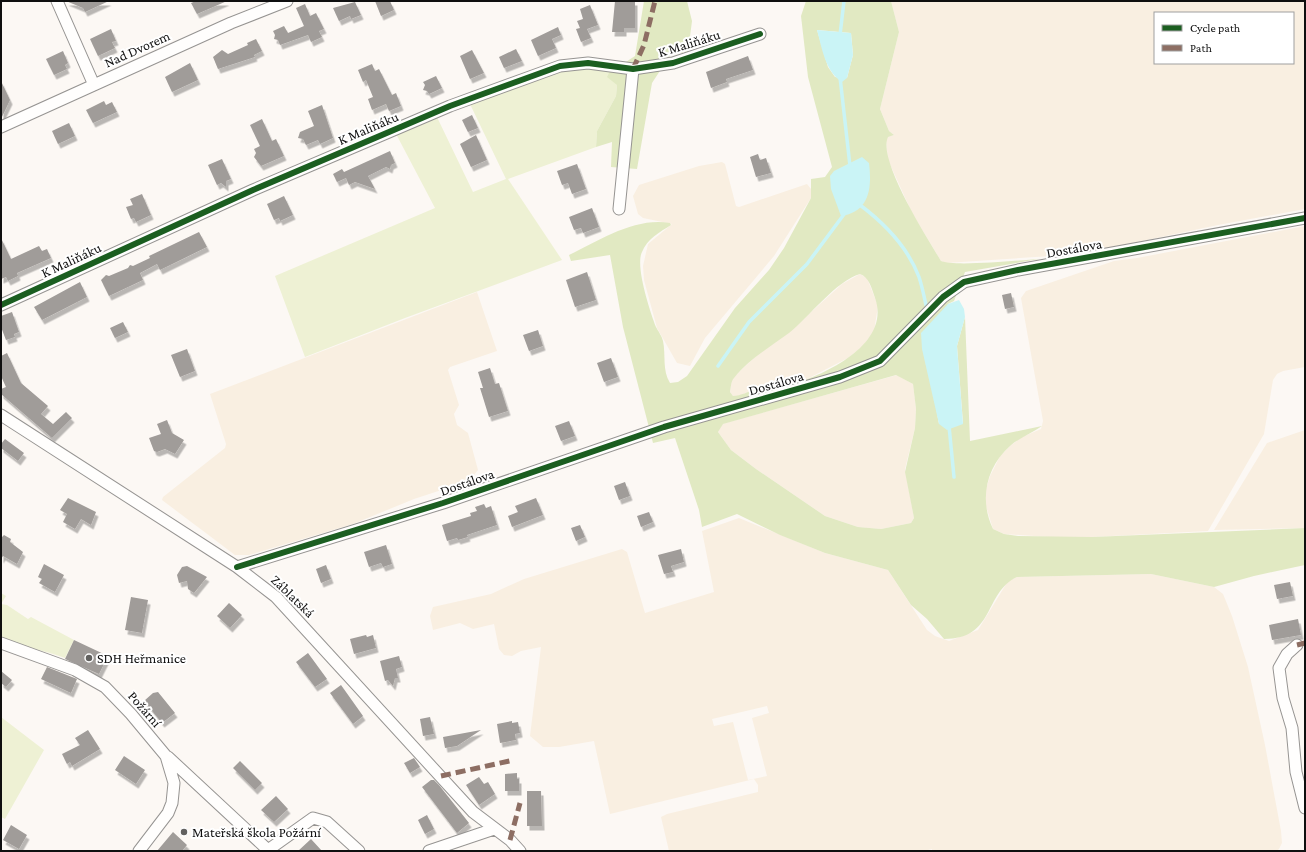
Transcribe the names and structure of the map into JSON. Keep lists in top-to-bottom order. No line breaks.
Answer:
{"streets":{"street":["K Maliňáku","Nad Dvorem","Dostálova","Záblatská","Požární"]},"crossings":[["Dostálova","Záblatská"]],"places":["SDH Heřmanice","Mateřská škola Požární"],"legend":["Cycle path","Path"]}
